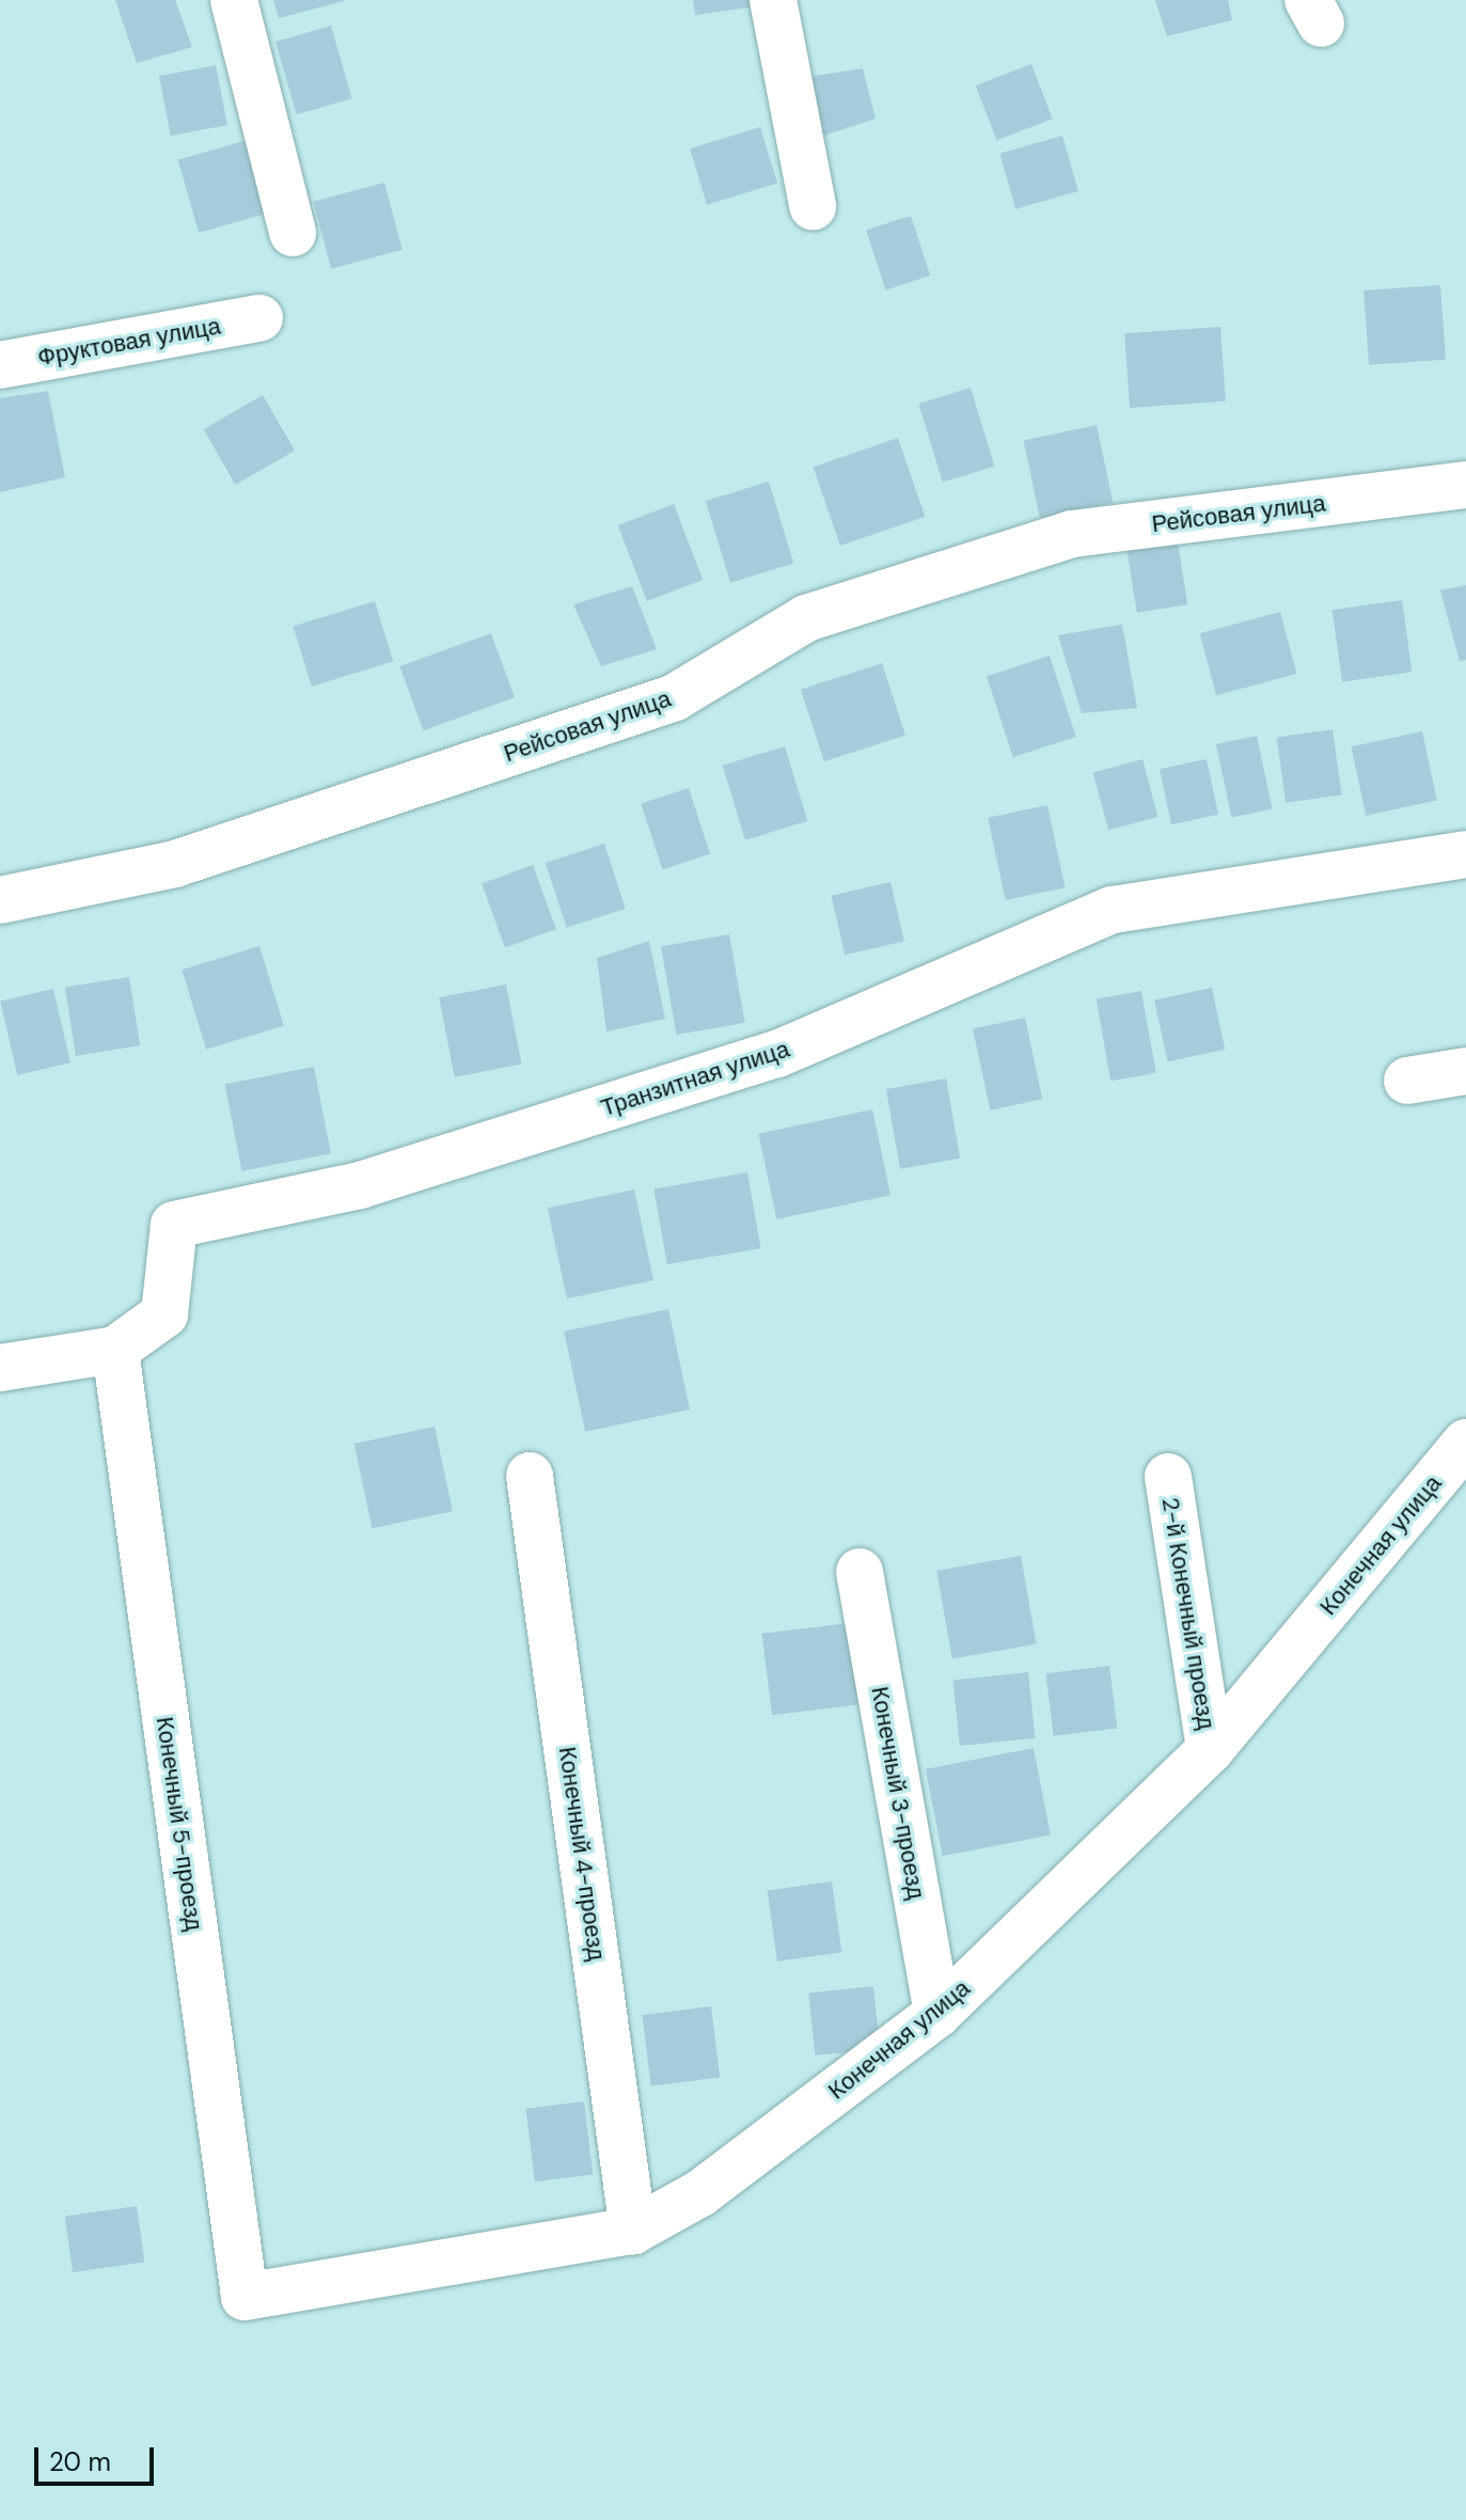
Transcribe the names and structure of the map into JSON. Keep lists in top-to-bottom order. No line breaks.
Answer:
{"streets":{"street":["Фруктовая улица","Рейсовая улица","Транзитная улица","Конечная улица","2-й Конечный проезд","Конечный 3-проезд","Конечный 5-проезд","Конечный 4-проезд"]},"crossings":[["Транзитная улица","Конечный 5-проезд"],["Конечная улица","2-й Конечный проезд"],["Конечная улица","Конечный 3-проезд"],["Конечная улица","Конечный 5-проезд"],["Конечная улица","Конечный 4-проезд"]],"scale_bar":"20 m"}
